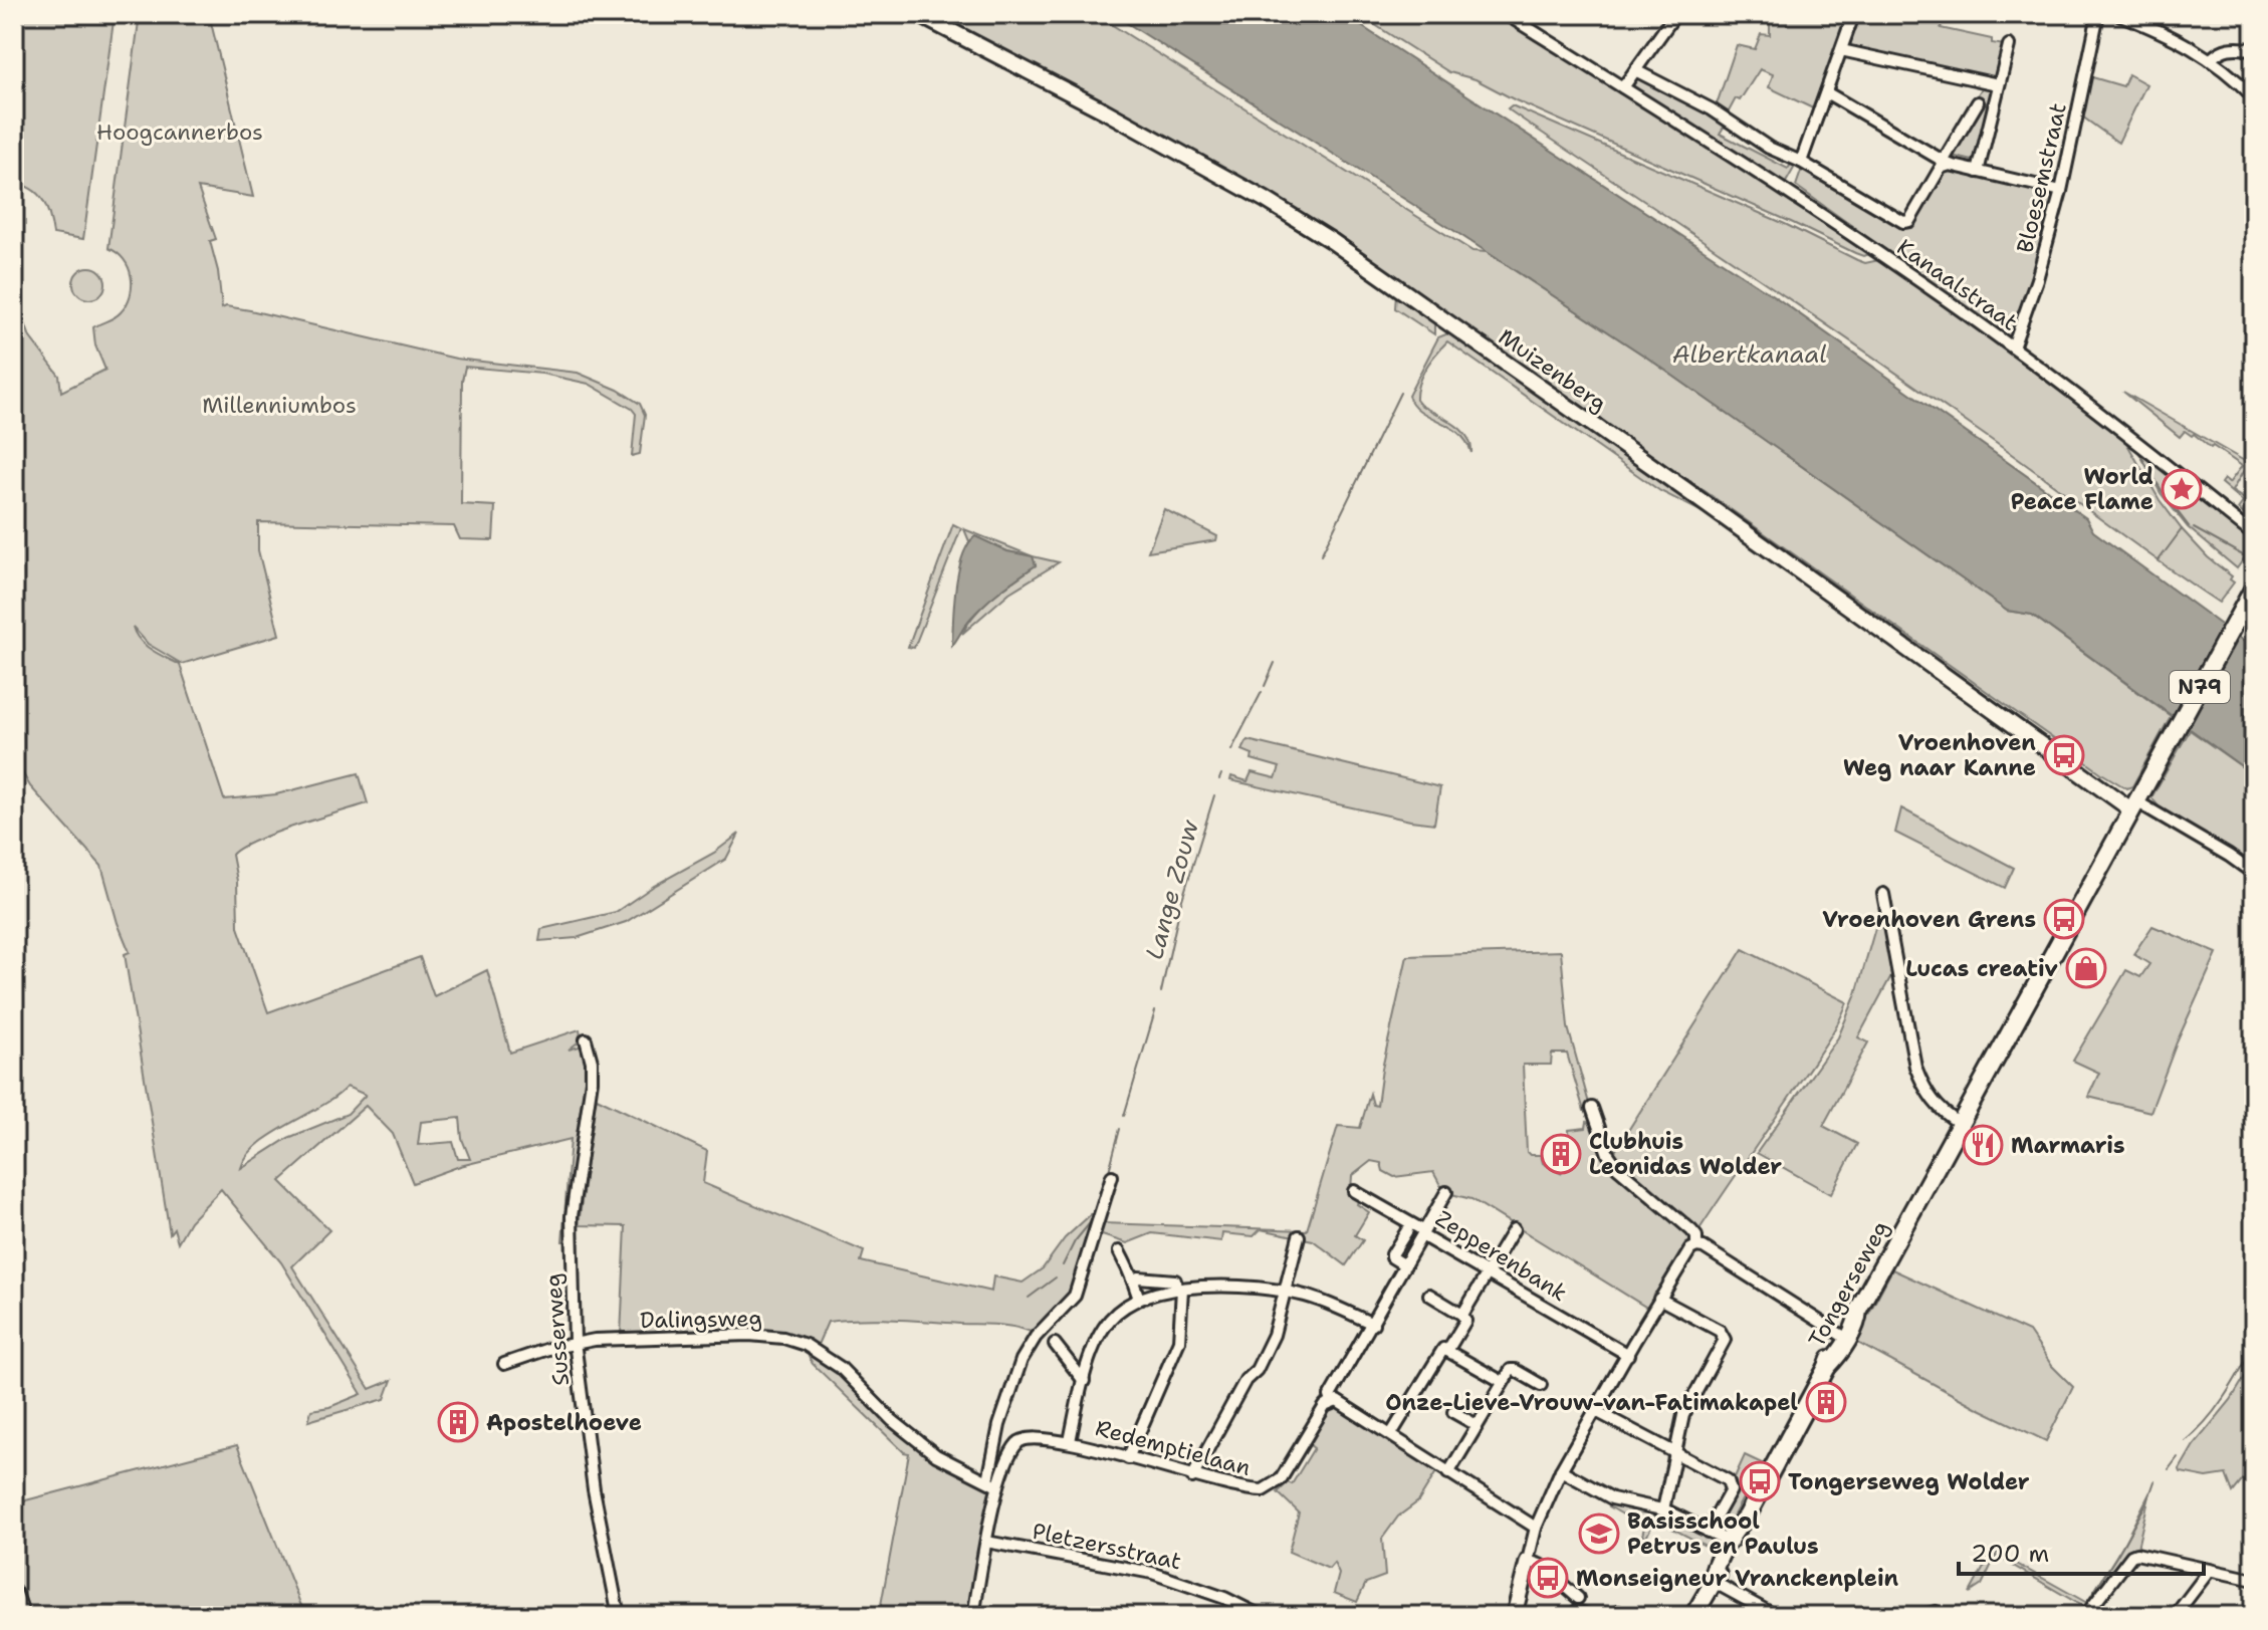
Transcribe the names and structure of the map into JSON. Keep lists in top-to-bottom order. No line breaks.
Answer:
{"streets":{"main road":["N79","Tongerseweg"],"street":["Bloesemstraat","Kanaalstraat","Muizenberg","Zepperenbank","Dalingsweg","Susserweg","Redemptielaan","Pletzersstraat"]},"crossings":[["Bloesemstraat","Kanaalstraat"],["Muizenberg","N79"],["N79","Tongerseweg"],["Zepperenbank","Redemptielaan"],["Dalingsweg","Susserweg"],["Dalingsweg","Redemptielaan"],["Redemptielaan","Pletzersstraat"]],"water":["Albertkanaal","Lange Zouw"],"parks":["Hoogcannerbos","Millenniumbos"],"places":{"place":["World Peace Flame"],"bus stop":["Vroenhoven Weg naar Kanne","Vroenhoven Grens","Tongerseweg Wolder","Monseigneur Vranckenplein"],"shop":["Lucas creativ"],"restaurant":["Marmaris"],"building":["Clubhuis Leonidas Wolder","Onze-Lieve-Vrouw-van-Fatimakapel","Apostelhoeve"],"school or university":["Basisschool Petrus en Paulus"]},"scale_bar":"200 m"}
